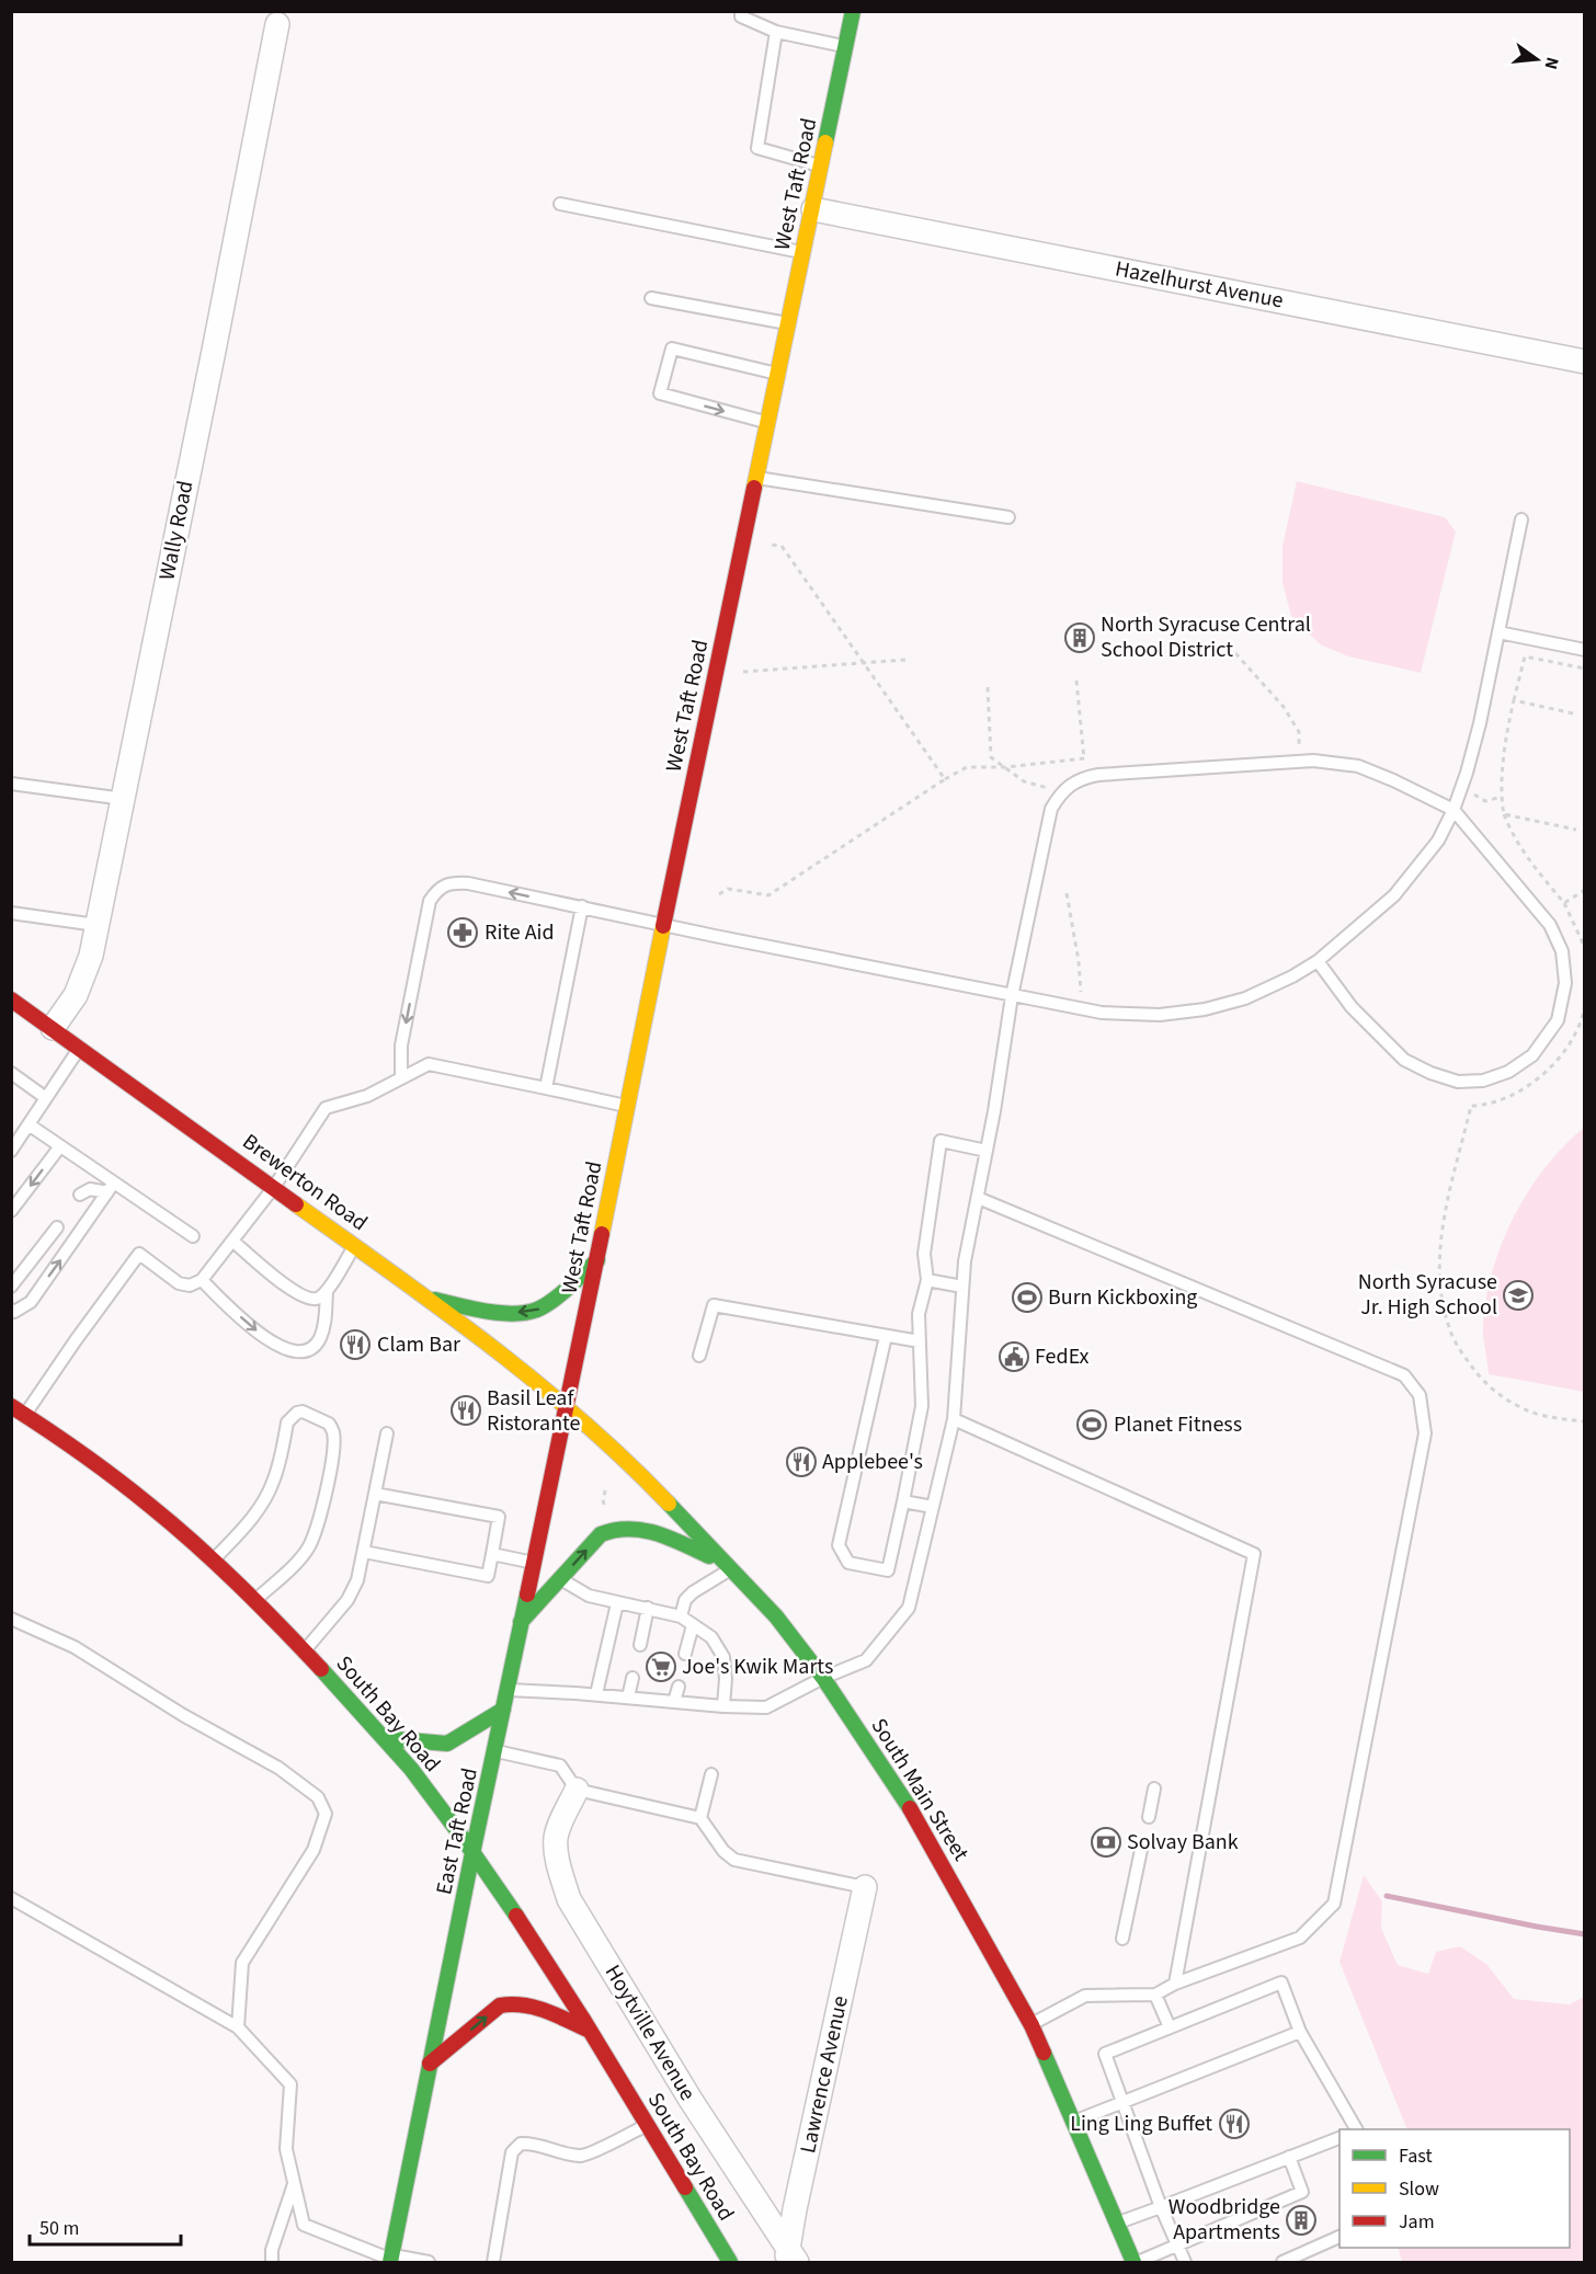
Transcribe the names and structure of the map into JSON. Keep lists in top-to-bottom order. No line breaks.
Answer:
{"streets":{"main road":["West Taft Road","Brewerton Road","South Bay Road","South Main Street","East Taft Road"],"street":["Hazelhurst Avenue","Wally Road","Hoytville Avenue","Lawrence Avenue"]},"crossings":[["West Taft Road","Hazelhurst Avenue"],["West Taft Road","Brewerton Road"],["West Taft Road","South Main Street"],["West Taft Road","East Taft Road"],["Wally Road","Brewerton Road"],["Brewerton Road","South Main Street"],["Brewerton Road","East Taft Road"],["South Bay Road","East Taft Road"],["South Main Street","East Taft Road"],["Hoytville Avenue","Lawrence Avenue"]],"places":{"building":["North Syracuse Central School District","Woodbridge Apartments"],"pharmacy":["Rite Aid"],"school or university":["North Syracuse Jr. High School"],"sports":["Burn Kickboxing","Planet Fitness"],"restaurant":["Clam Bar","Basil Leaf Ristorante","Applebee's","Ling Ling Buffet"],"public building":["FedEx"],"supermarket":["Joe's Kwik Marts"],"bank":["Solvay Bank"]},"legend":["Fast","Slow","Jam"],"scale_bar":"50 m","north":"right"}
